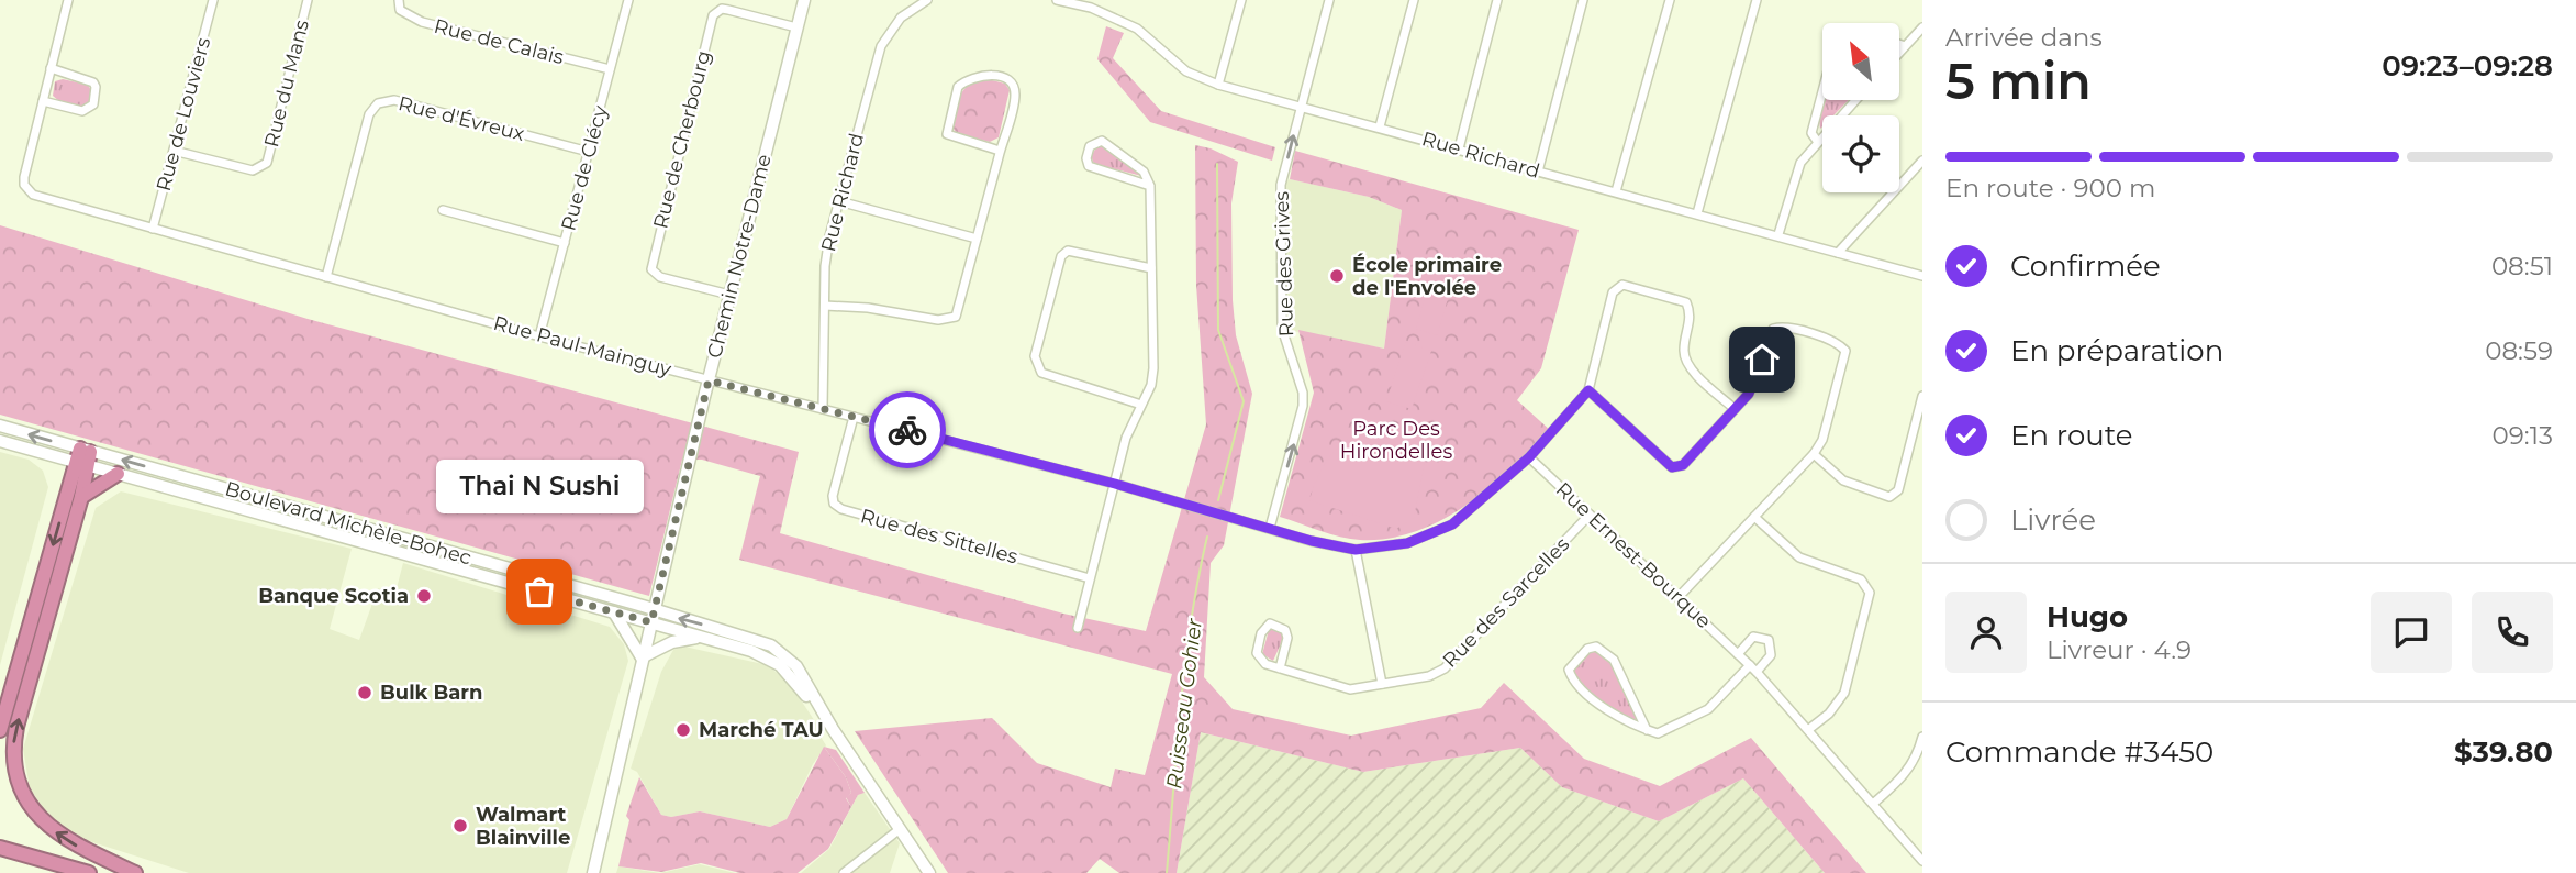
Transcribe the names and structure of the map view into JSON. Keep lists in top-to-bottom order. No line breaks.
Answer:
{"streets":{"street":["Rue de Calais","Rue du Mans","Rue de Louviers","Rue d'Évreux","Rue de Cherbourg","Rue Richard","Rue de Clécy","Chemin Notre-Dame","Rue des Grives","Rue Paul-Mainguy","Boulevard Michèle-Bohec","Rue des Sittelles","Rue Ernest-Bourque","Rue des Sarcelles"]},"crossings":[["Rue de Calais","Rue de Clécy"],["Rue du Mans","Rue de Louviers"],["Rue de Louviers","Rue Paul-Mainguy"],["Rue d'Évreux","Rue de Clécy"],["Rue d'Évreux","Rue Paul-Mainguy"],["Rue de Cherbourg","Chemin Notre-Dame"],["Rue Richard","Rue des Grives"],["Rue Richard","Rue Paul-Mainguy"],["Rue de Clécy","Rue Paul-Mainguy"],["Chemin Notre-Dame","Rue Paul-Mainguy"],["Chemin Notre-Dame","Boulevard Michèle-Bohec"],["Rue des Grives","Rue Paul-Mainguy"],["Rue Paul-Mainguy","Rue des Sittelles"],["Rue Paul-Mainguy","Rue Ernest-Bourque"],["Rue Ernest-Bourque","Rue des Sarcelles"]],"one_way":["Rue des Grives"],"water":["Ruisseau Gohier"],"parks":["Parc Des Hirondelles"],"places":["École primaire de l'Envolée","Thai N Sushi","Banque Scotia","Bulk Barn","Marché TAU","Walmart Blainville"],"north":"top left","page":{"heading":["5 min","Arrivée dans","09:23–09:28"],"panel":["Hugo","Livreur · 4.9","Commande #3450","$39.80"],"bar":"En route · 900 m","list":[["Confirmée","08:51"],["En préparation","08:59"],["En route","09:13"],"Livrée"],"bubble":"Thai N Sushi"}}
